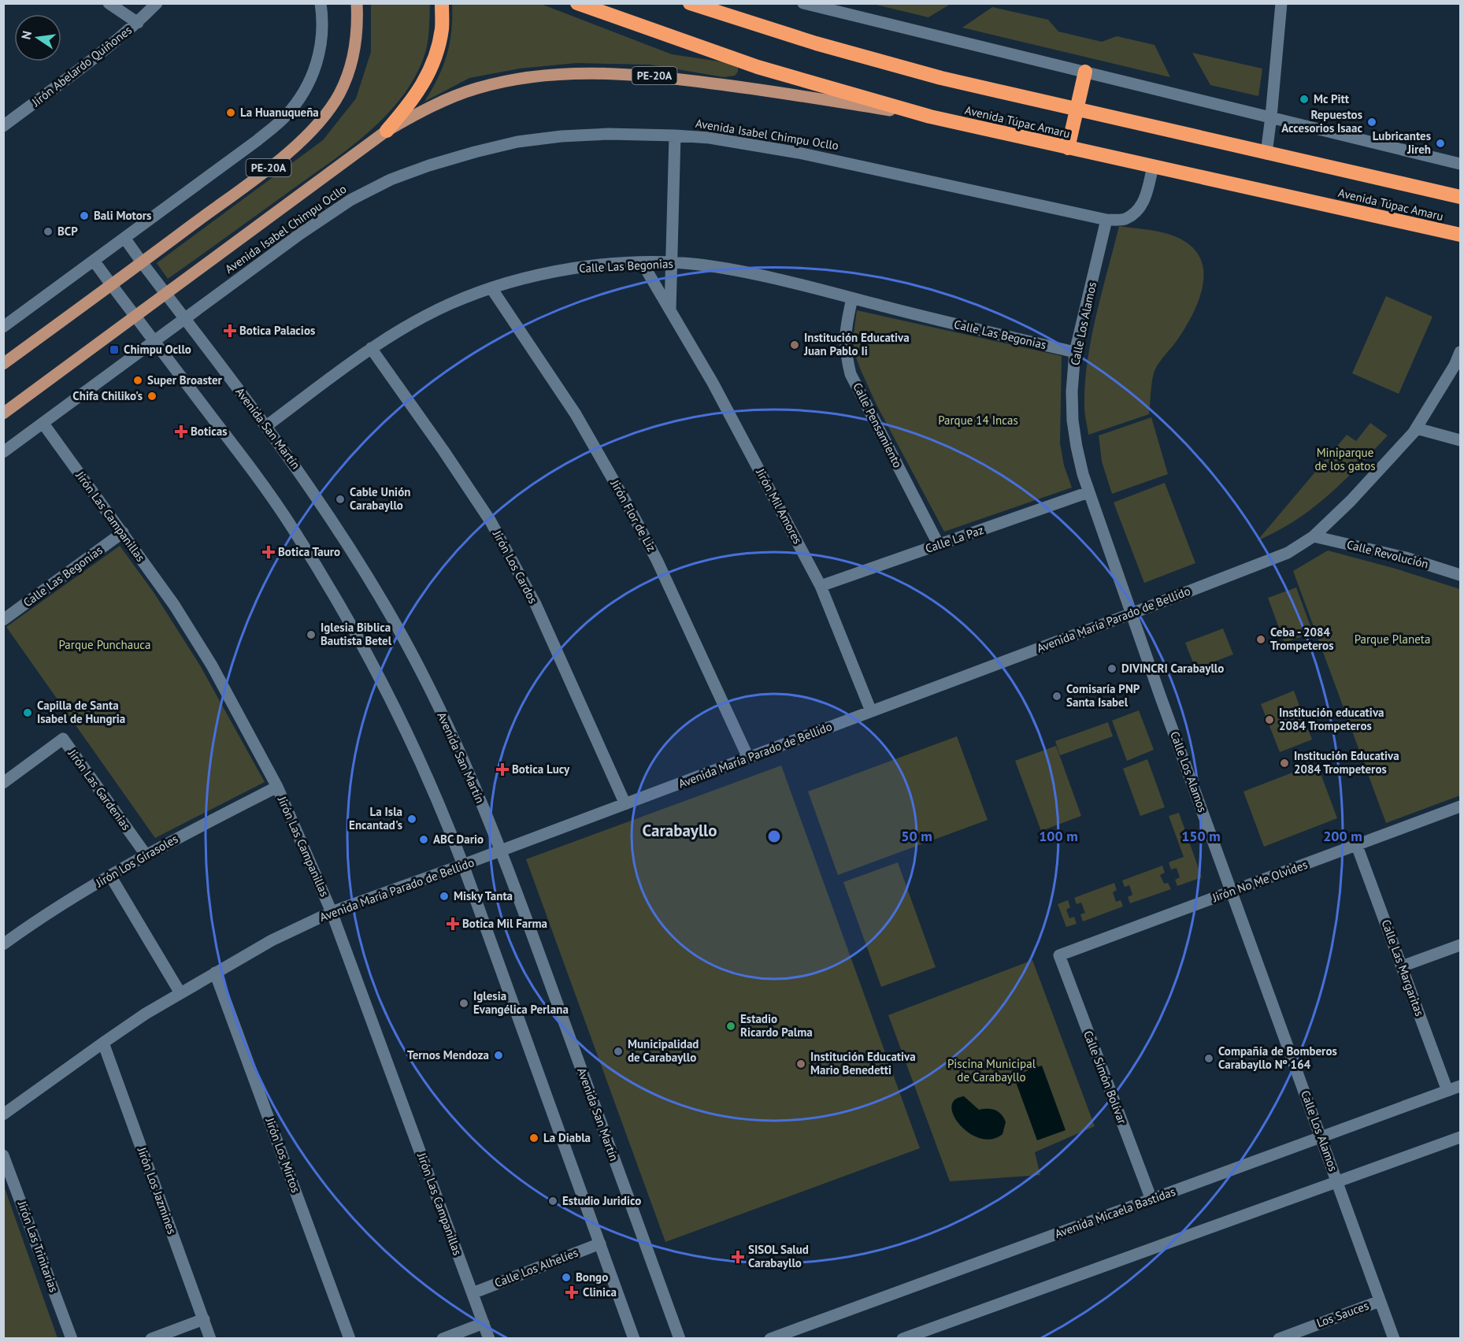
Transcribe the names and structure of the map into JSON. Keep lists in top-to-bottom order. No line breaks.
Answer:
{"streets":{"highway":["Avenida Túpac Amaru"],"main road":["PE-20A","Avenida Isabel Chimpu Ocllo"],"street":["Jirón Abelardo Quiñones","Calle Las Begonias","Calle Los Alamos","Calle Pensamiento","Avenida San Martín","Jirón Mil Amores","Jirón Flor de Liz","Jirón Las Campanillas","Calle La Paz","Calle Revolución","Jirón Los Cardos","Avenida María Parado de Bellido","Jirón Las Gardenias","Jirón Los Girasoles","Jirón No Me Olvides","Calle Las Margaritas","Calle Simón Bolívar","Jirón Los Mirtos","Jirón Los Jazmines","Avenida Micaela Bastidas","Jirón Las Trinitarias","Calle Los Alhelíes","Los Sauces"]},"crossings":[["PE-20A","Avenida San Martín"],["Avenida Túpac Amaru","Avenida Isabel Chimpu Ocllo"],["Avenida Isabel Chimpu Ocllo","Calle Los Alamos"],["Avenida Isabel Chimpu Ocllo","Avenida San Martín"],["Avenida Isabel Chimpu Ocllo","Jirón Las Campanillas"],["Calle Las Begonias","Calle Los Alamos"],["Calle Las Begonias","Calle Pensamiento"],["Calle Las Begonias","Avenida San Martín"],["Calle Las Begonias","Jirón Mil Amores"],["Calle Las Begonias","Jirón Flor de Liz"],["Calle Las Begonias","Jirón Las Campanillas"],["Calle Las Begonias","Jirón Los Cardos"],["Calle Los Alamos","Calle La Paz"],["Calle Los Alamos","Avenida María Parado de Bellido"],["Calle Los Alamos","Jirón No Me Olvides"],["Calle Los Alamos","Avenida Micaela Bastidas"],["Calle Los Alamos","Los Sauces"],["Calle Pensamiento","Calle La Paz"],["Avenida San Martín","Avenida María Parado de Bellido"],["Jirón Mil Amores","Calle La Paz"],["Jirón Mil Amores","Avenida María Parado de Bellido"],["Jirón Flor de Liz","Avenida María Parado de Bellido"],["Jirón Las Campanillas","Avenida María Parado de Bellido"],["Jirón Las Campanillas","Jirón Los Girasoles"],["Jirón Las Campanillas","Calle Los Alhelíes"],["Calle Revolución","Avenida María Parado de Bellido"],["Jirón Los Cardos","Avenida María Parado de Bellido"],["Avenida María Parado de Bellido","Jirón Los Mirtos"],["Avenida María Parado de Bellido","Jirón Los Jazmines"],["Jirón Las Gardenias","Jirón Los Girasoles"],["Jirón No Me Olvides","Calle Las Margaritas"],["Jirón No Me Olvides","Calle Simón Bolívar"],["Calle Las Margaritas","Avenida Micaela Bastidas"],["Calle Simón Bolívar","Avenida Micaela Bastidas"]],"districts":["Carabayllo"],"parks":["Parque 14 Incas","Miniparque de los gatos","Parque Planeta","Parque Punchauca","Piscina Municipal de Carabayllo"],"places":{"other":["Mc Pitt","La Huanuqueña","Repuestos Accesorios Isaac","Lubricantes Jireh","Bali Motors","BCP","Institución Educativa Juan Pablo Ii","Super Broaster","Chifa Chiliko's","Cable Unión Carabayllo","Iglesia Biblica Bautista Betel","Ceba - 2084 Trompeteros","DIVINCRI Carabayllo","Comisaría PNP Santa Isabel","Capilla de Santa Isabel de Hungria","Institución educativa 2084 Trompeteros","Institución Educativa 2084 Trompeteros","La Isla Encantad's","ABC Dario","Misky Tanta","Iglesia Evangélica Perlana","Estadio Ricardo Palma","Municipalidad de Carabayllo","Ternos Mendoza","Compañía de Bomberos Carabayllo Nº 164","Institución Educativa Mario Benedetti","La Diabla","Estudio Juridico","Bongo"],"health":["Botica Palacios","Boticas","Botica Tauro","Botica Lucy","Botica Mil Farma","SISOL Salud Carabayllo","Clinica"],"transit":["Chimpu Ocllo"]},"north":"left","rings":["50 m","100 m","150 m","200 m"]}
